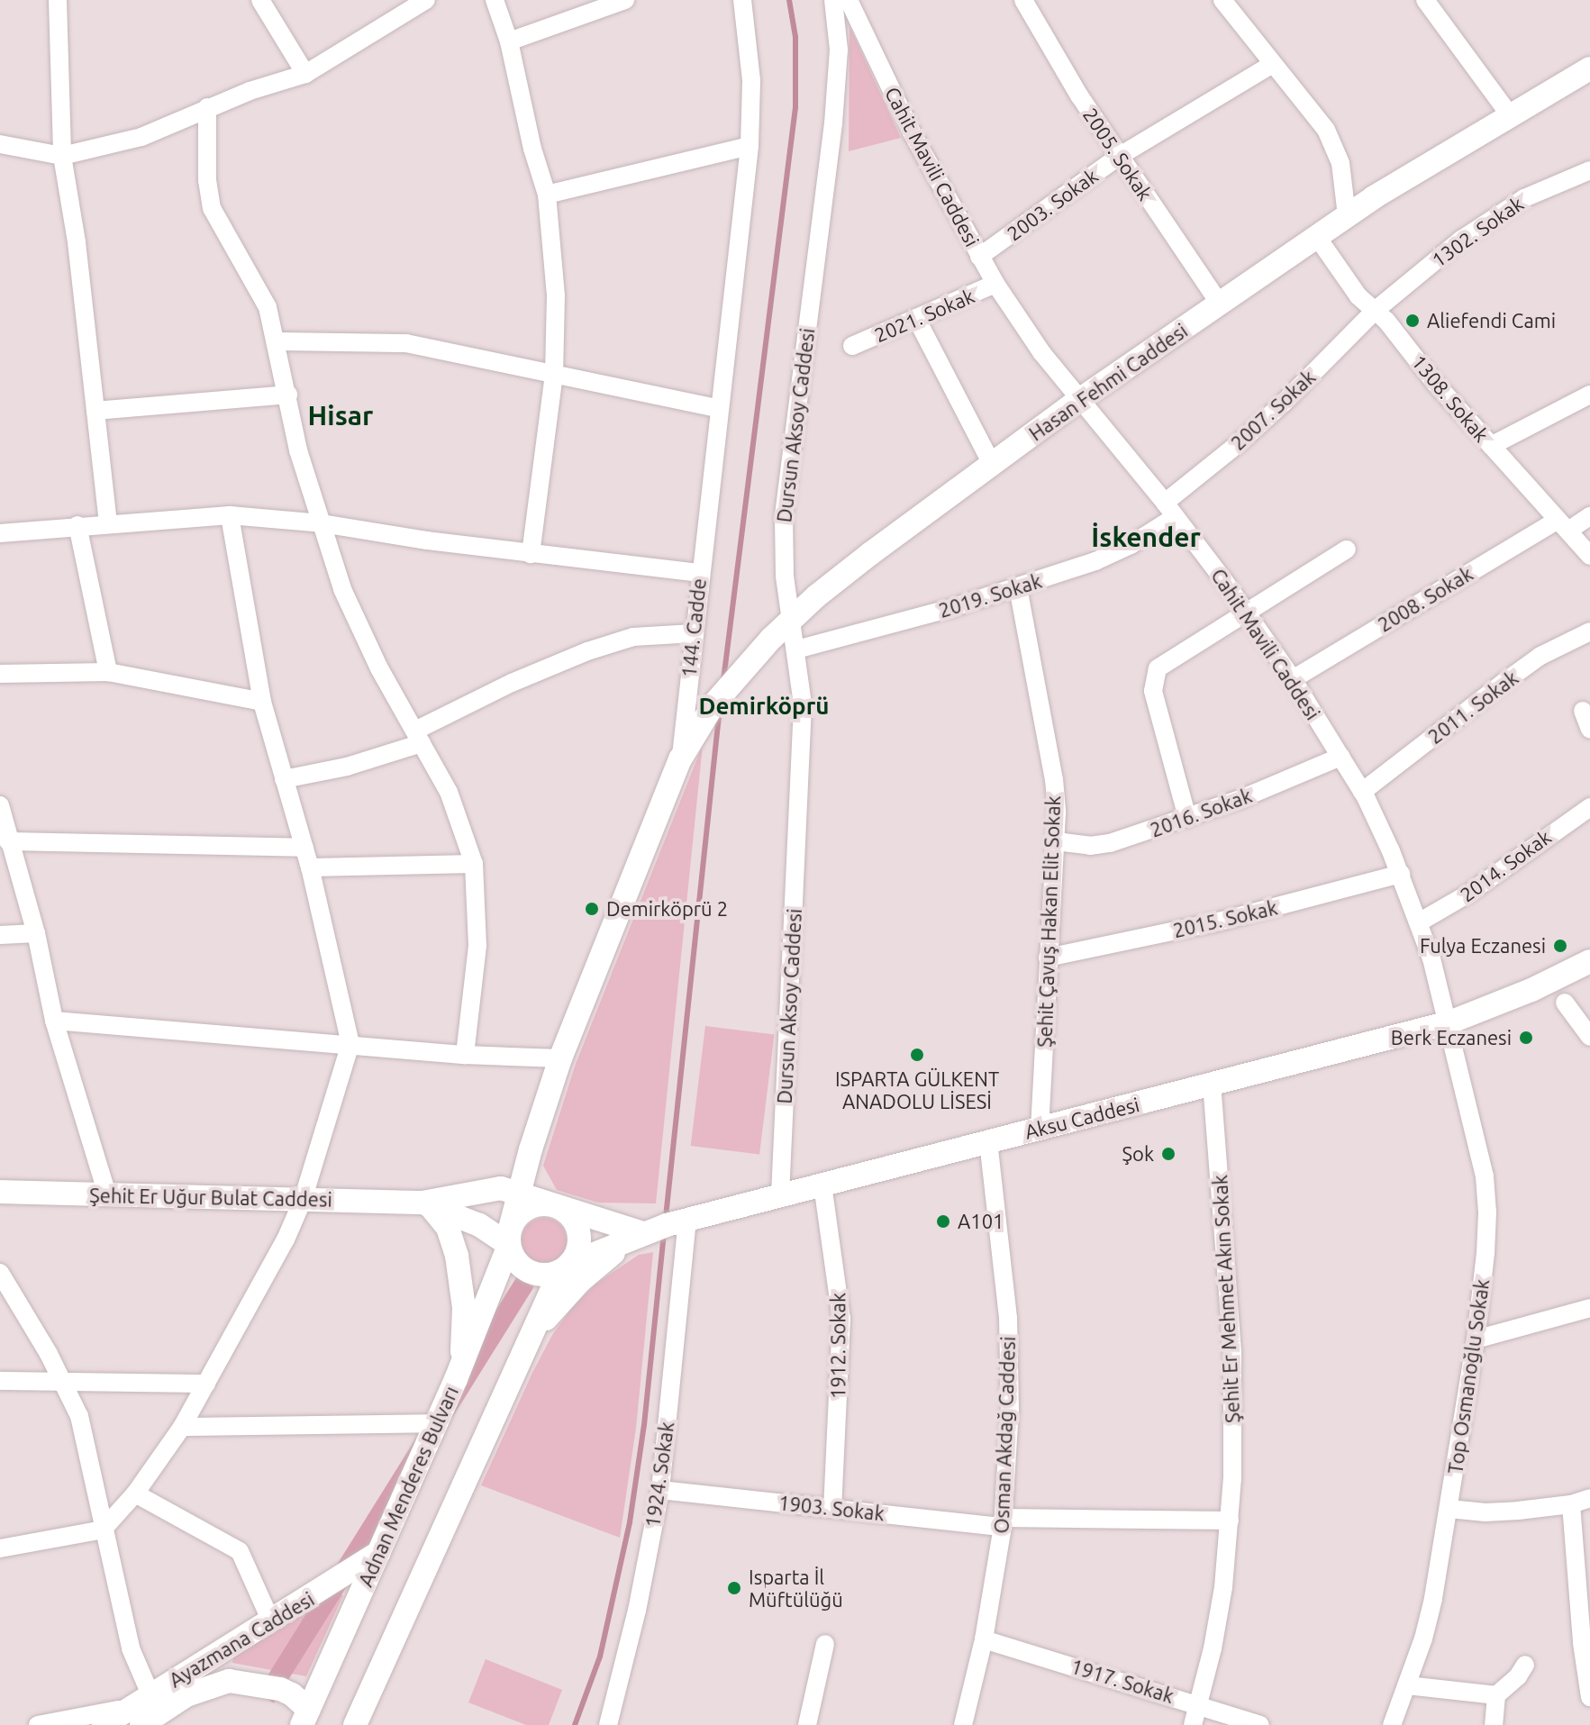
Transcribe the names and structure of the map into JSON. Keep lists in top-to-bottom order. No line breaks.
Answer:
{"streets":{"main road":["Hasan Fehmi Caddesi","144. Cadde","Aksu Caddesi","Şehit Er Uğur Bulat Caddesi","Adnan Menderes Bulvarı","Ayazmana Caddesi"],"street":["2005. Sokak","Cahit Mavili Caddesi","2003. Sokak","1302. Sokak","2021. Sokak","1308. Sokak","2007. Sokak","Dursun Aksoy Caddesi","2019. Sokak","2008. Sokak","2011. Sokak","2016. Sokak","2014. Sokak","2015. Sokak","Şehit Çavuş Hakan Elit Sokak","Şehit Er Mehmet Akın Sokak","1912. Sokak","Top Osmanoğlu Sokak","Osman Akdağ Caddesi","1924. Sokak","1903. Sokak","1917. Sokak"]},"crossings":[["2005. Sokak","2003. Sokak"],["2005. Sokak","Hasan Fehmi Caddesi"],["Cahit Mavili Caddesi","2003. Sokak"],["Cahit Mavili Caddesi","2021. Sokak"],["Cahit Mavili Caddesi","Hasan Fehmi Caddesi"],["Cahit Mavili Caddesi","2007. Sokak"],["Cahit Mavili Caddesi","2019. Sokak"],["Cahit Mavili Caddesi","2008. Sokak"],["Cahit Mavili Caddesi","2011. Sokak"],["Cahit Mavili Caddesi","2016. Sokak"],["Cahit Mavili Caddesi","2014. Sokak"],["Cahit Mavili Caddesi","2015. Sokak"],["Cahit Mavili Caddesi","Aksu Caddesi"],["Cahit Mavili Caddesi","Top Osmanoğlu Sokak"],["1302. Sokak","1308. Sokak"],["1302. Sokak","2007. Sokak"],["Hasan Fehmi Caddesi","1308. Sokak"],["Hasan Fehmi Caddesi","Dursun Aksoy Caddesi"],["Hasan Fehmi Caddesi","144. Cadde"],["1308. Sokak","2007. Sokak"],["1308. Sokak","2008. Sokak"],["2007. Sokak","2019. Sokak"],["Dursun Aksoy Caddesi","2019. Sokak"],["Dursun Aksoy Caddesi","Aksu Caddesi"],["2019. Sokak","Şehit Çavuş Hakan Elit Sokak"],["144. Cadde","Aksu Caddesi"],["144. Cadde","Şehit Er Uğur Bulat Caddesi"],["144. Cadde","Adnan Menderes Bulvarı"],["2016. Sokak","Şehit Çavuş Hakan Elit Sokak"],["2015. Sokak","Şehit Çavuş Hakan Elit Sokak"],["Şehit Çavuş Hakan Elit Sokak","Aksu Caddesi"],["Aksu Caddesi","Şehit Er Uğur Bulat Caddesi"],["Aksu Caddesi","Şehit Er Mehmet Akın Sokak"],["Aksu Caddesi","1912. Sokak"],["Aksu Caddesi","Top Osmanoğlu Sokak"],["Aksu Caddesi","Osman Akdağ Caddesi"],["Aksu Caddesi","1924. Sokak"],["Aksu Caddesi","Adnan Menderes Bulvarı"],["Şehit Er Uğur Bulat Caddesi","Adnan Menderes Bulvarı"],["Şehit Er Mehmet Akın Sokak","1903. Sokak"],["Şehit Er Mehmet Akın Sokak","1917. Sokak"],["1912. Sokak","1903. Sokak"],["Osman Akdağ Caddesi","1903. Sokak"],["Osman Akdağ Caddesi","1917. Sokak"],["1924. Sokak","1903. Sokak"],["Adnan Menderes Bulvarı","Ayazmana Caddesi"]],"districts":["Hisar","İskender","Demirköprü"],"places":["Aliefendi Cami","Demirköprü 2","Fulya Eczanesi","Berk Eczanesi","ISPARTA GÜLKENT ANADOLU LİSESİ","Şok","A101","Isparta İl Müftülüğü"]}
